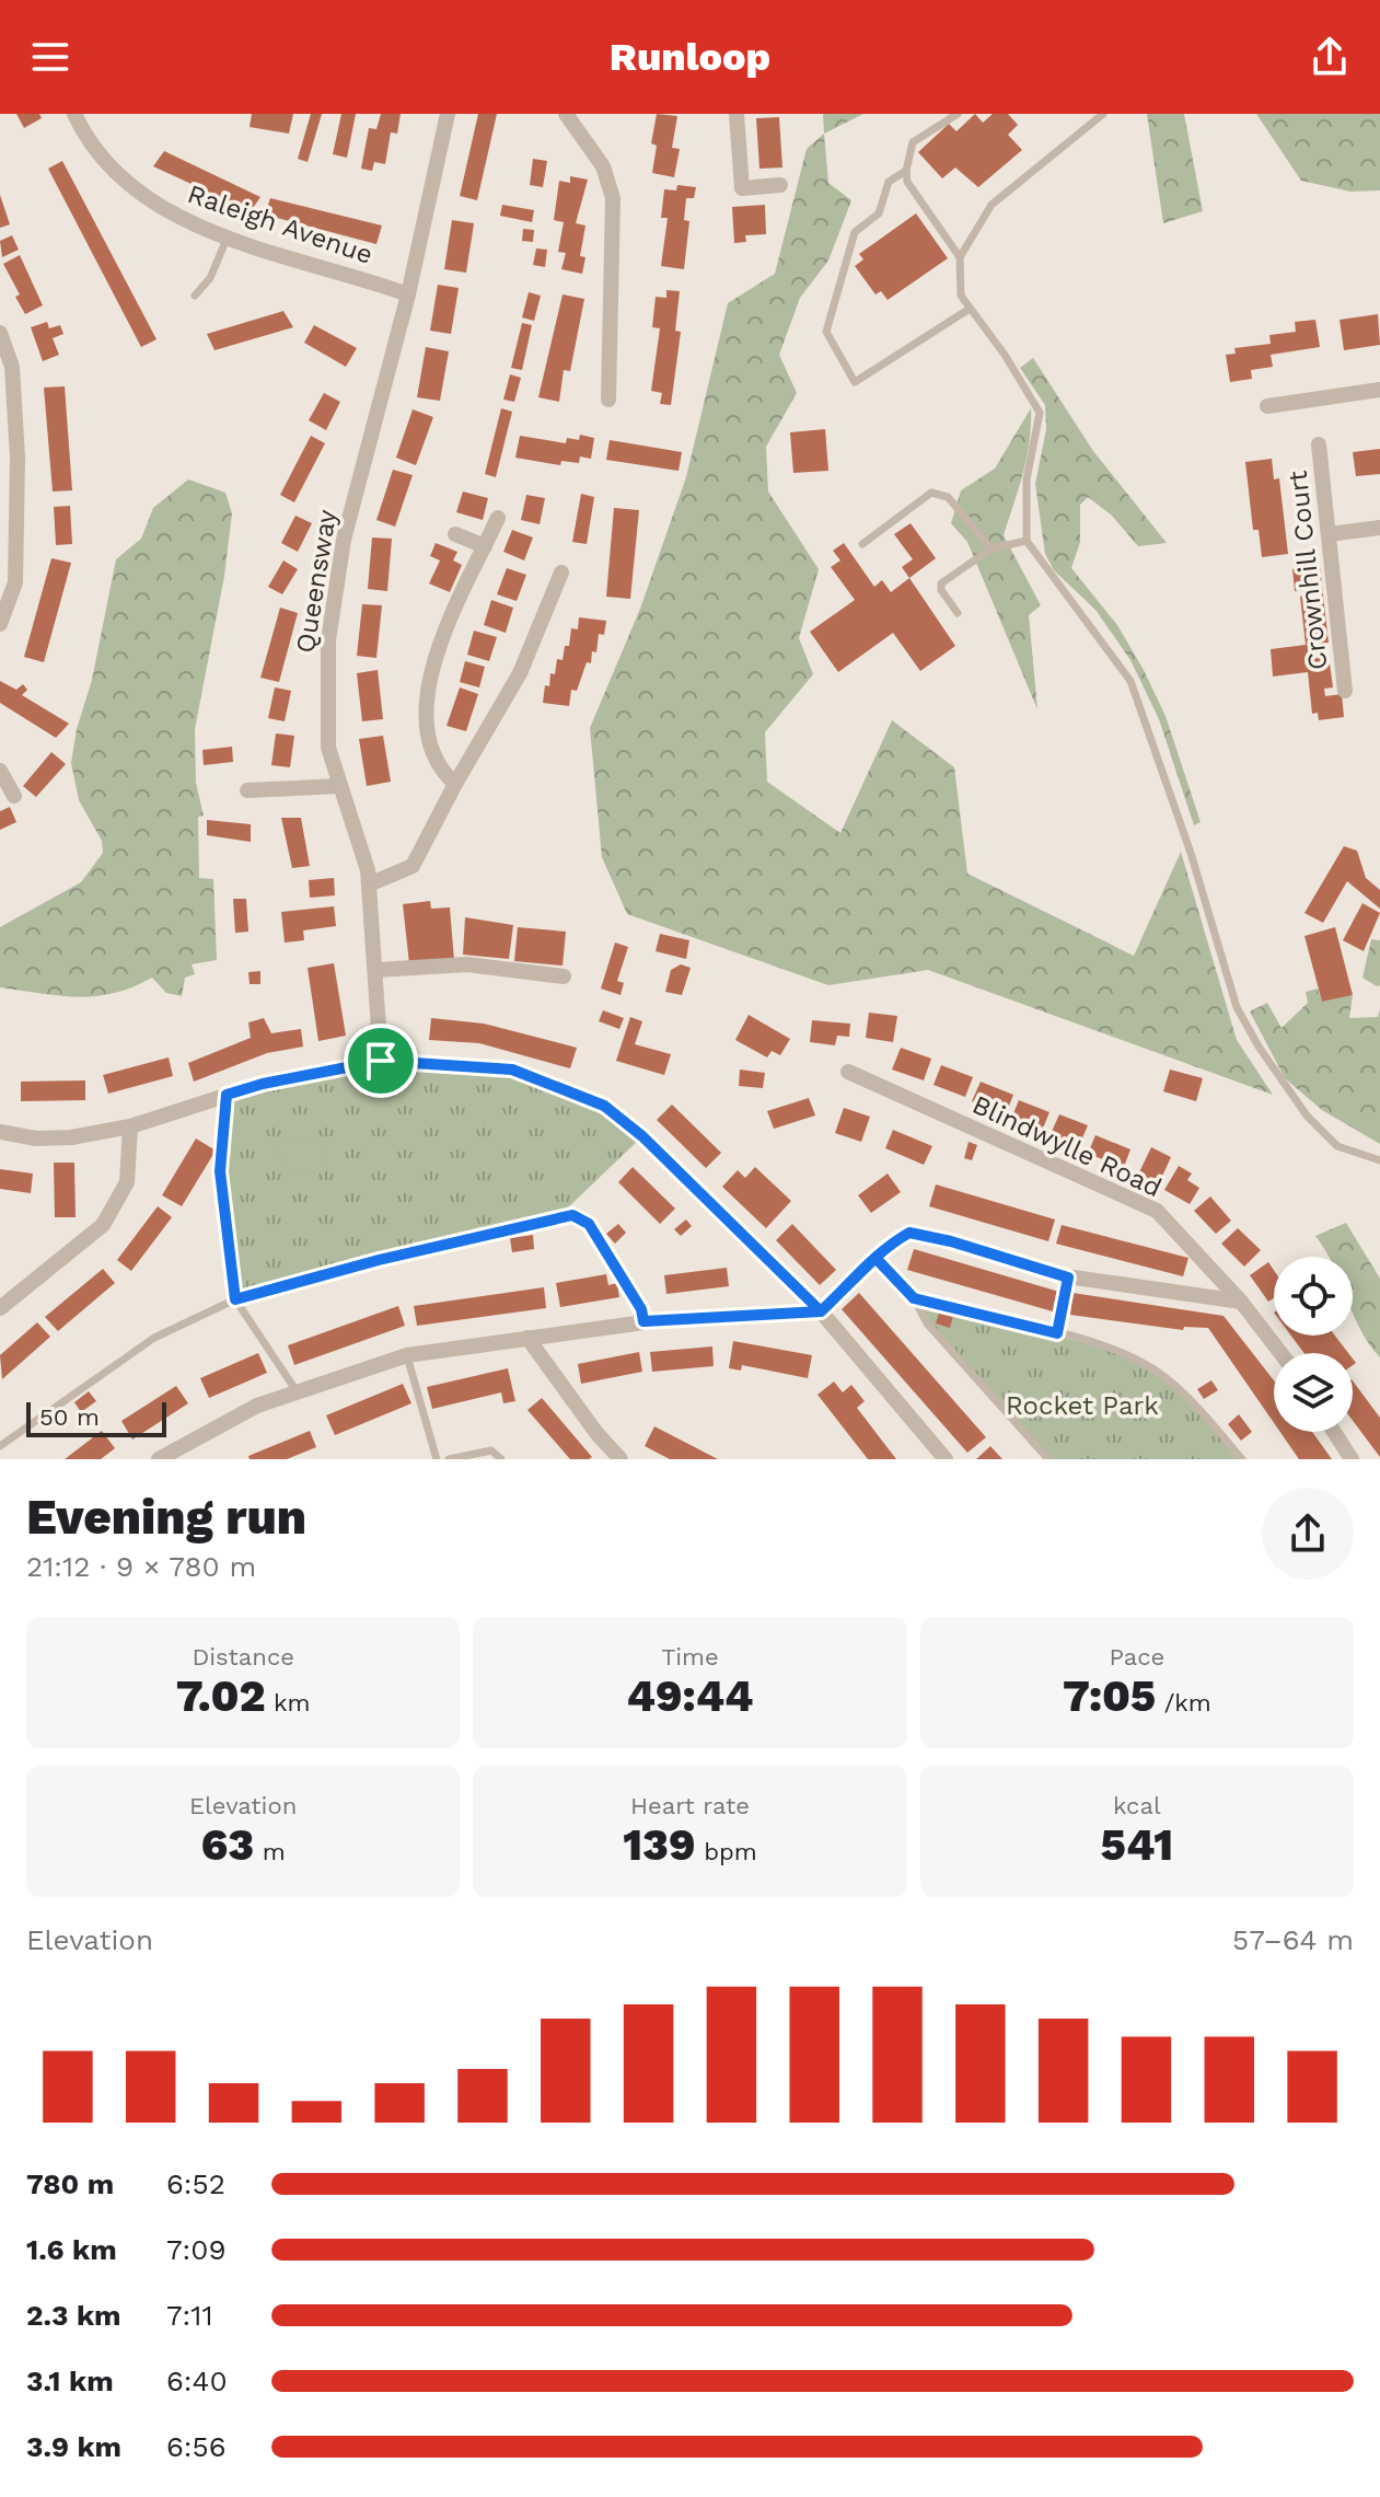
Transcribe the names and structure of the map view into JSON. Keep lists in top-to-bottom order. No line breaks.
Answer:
{"streets":{"street":["Raleigh Avenue","Crownhill Court","Queensway","Blindwylle Road"]},"crossings":[["Raleigh Avenue","Queensway"]],"parks":["Rocket Park"],"scale_bar":"50 m","page":{"header":"Runloop","scale":"50 m","heading":["Evening run","21:12 · 9 × 780 m"],"stats":[["Distance","7.02 km"],["Time","49:44"],["Pace","7:05 /km"],["Elevation","63 m"],["Heart rate","139 bpm"],["kcal","541"]],"chart":["Elevation","57–64 m"],"list":[{"name":"780 m","note":"6:52"},{"name":"1.6 km","note":"7:09"},{"name":"2.3 km","note":"7:11"},{"name":"3.1 km","note":"6:40"},{"name":"3.9 km","note":"6:56"}]}}
